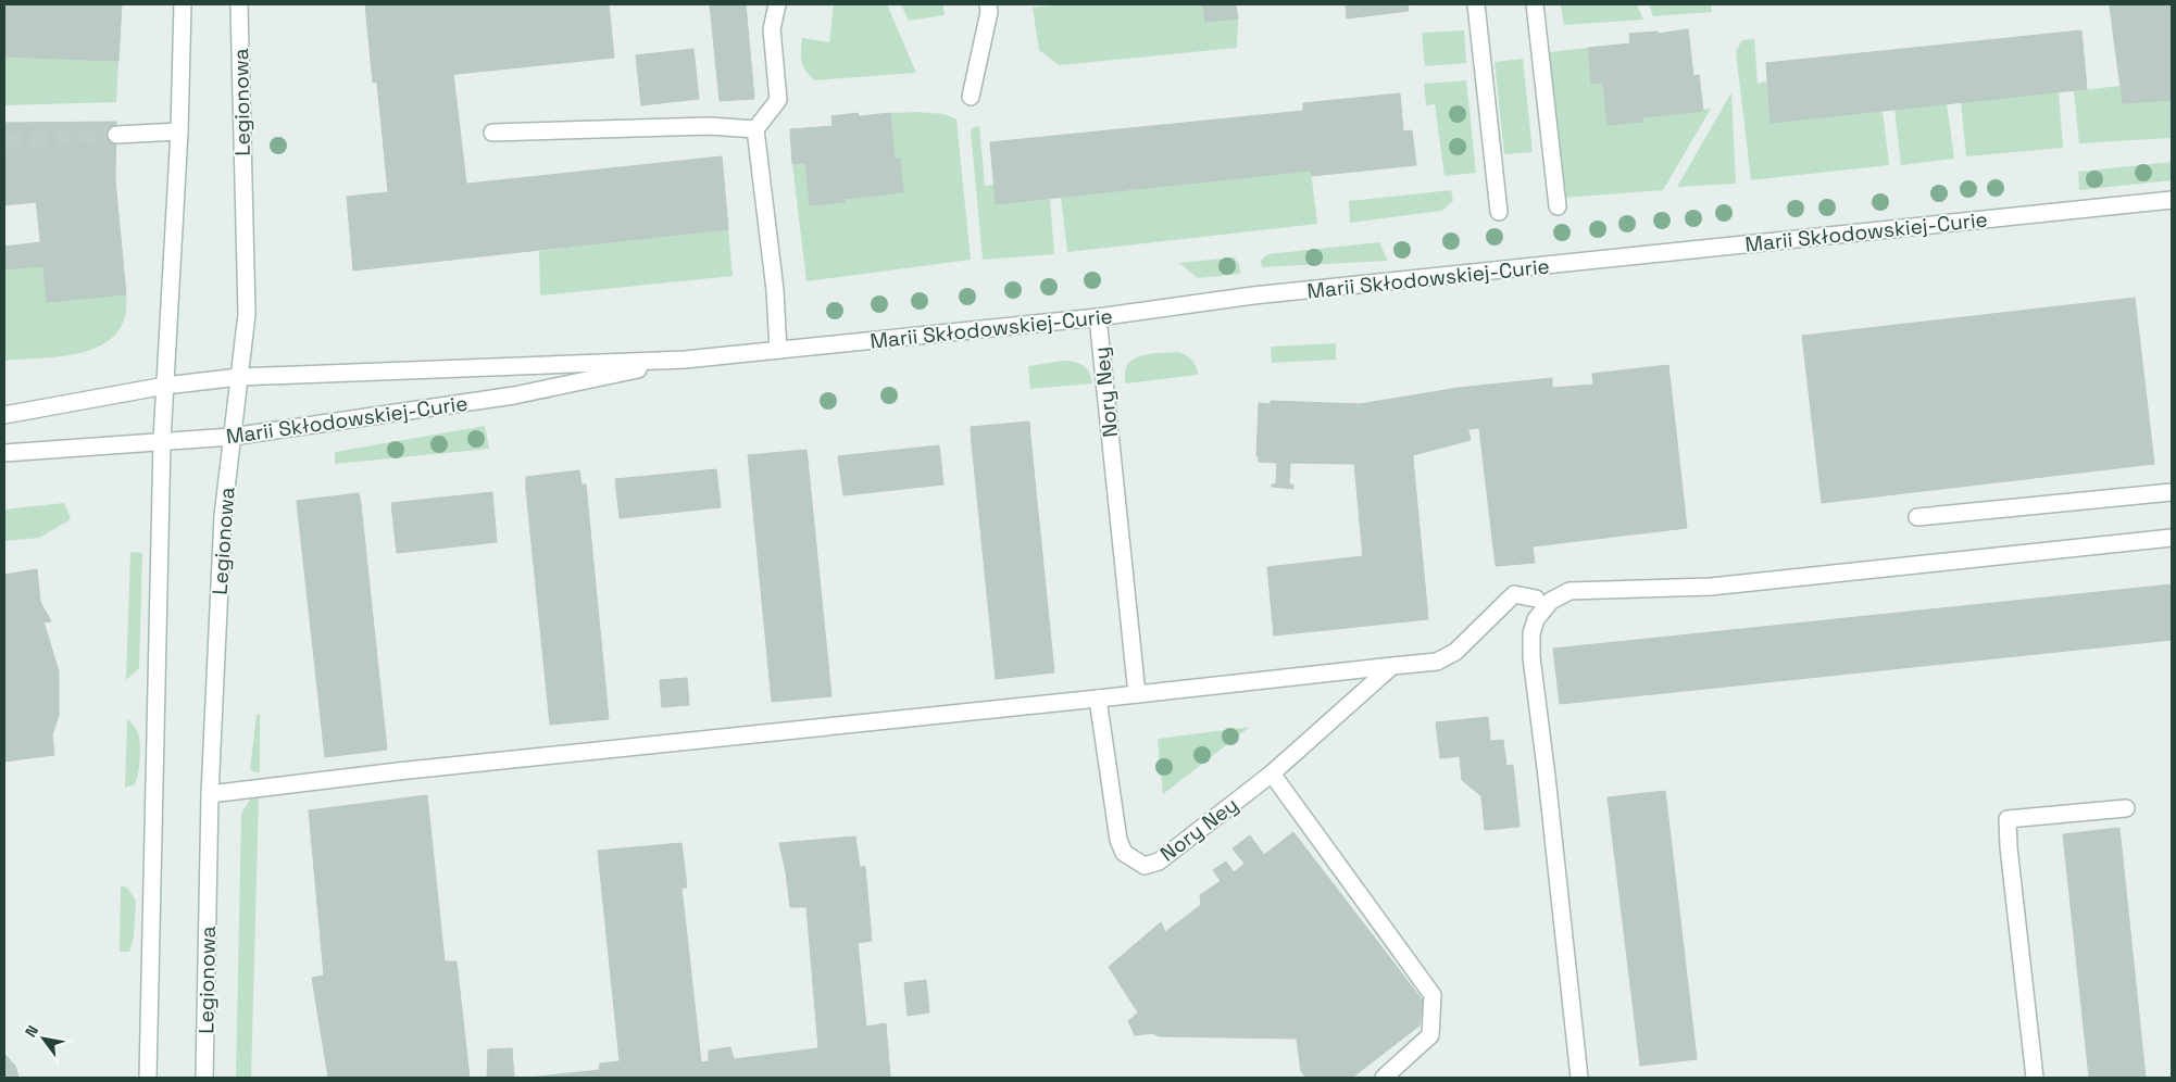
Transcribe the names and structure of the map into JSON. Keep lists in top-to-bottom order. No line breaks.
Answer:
{"streets":{"street":["Legionowa","Marii Skłodowskiej-Curie","Nory Ney"]},"crossings":[["Legionowa","Marii Skłodowskiej-Curie"],["Marii Skłodowskiej-Curie","Nory Ney"]],"north":"top left"}
